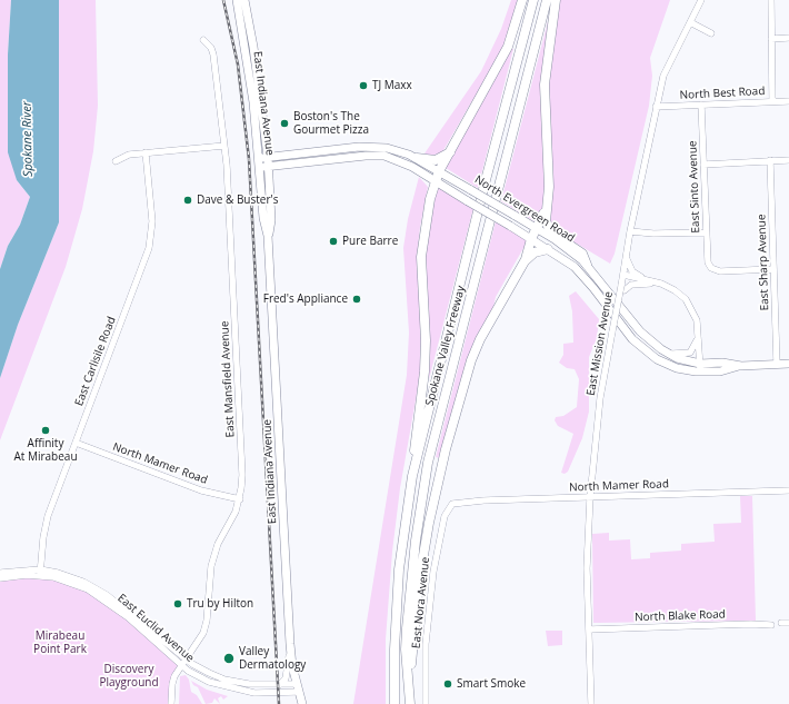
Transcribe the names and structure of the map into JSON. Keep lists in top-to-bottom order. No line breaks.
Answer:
{"streets":{"highway":["Spokane Valley Freeway"],"main road":["East Indiana Avenue","North Evergreen Road"],"street":["North Best Road","East Sinto Avenue","East Sharp Avenue","East Mission Avenue","East Carlisile Road","East Mansfield Avenue","North Mamer Road","East Nora Avenue","North Blake Road","East Euclid Avenue"]},"crossings":[["North Best Road","East Sinto Avenue"],["North Best Road","East Mission Avenue"],["East Indiana Avenue","North Evergreen Road"],["East Indiana Avenue","East Euclid Avenue"],["East Sinto Avenue","East Sharp Avenue"],["North Evergreen Road","East Sharp Avenue"],["East Mission Avenue","North Mamer Road"],["East Mission Avenue","North Blake Road"],["East Carlisile Road","North Mamer Road"],["East Carlisile Road","East Euclid Avenue"],["East Mansfield Avenue","North Mamer Road"],["East Mansfield Avenue","East Euclid Avenue"],["North Mamer Road","East Nora Avenue"]],"water":["Spokane River"],"parks":["Mirabeau Point Park","Discovery Playground"],"places":["TJ Maxx","Boston's The Gourmet Pizza","Dave & Buster's","Pure Barre","Fred's Appliance","Affinity At Mirabeau","Tru by Hilton","Valley Dermatology","Smart Smoke"]}
